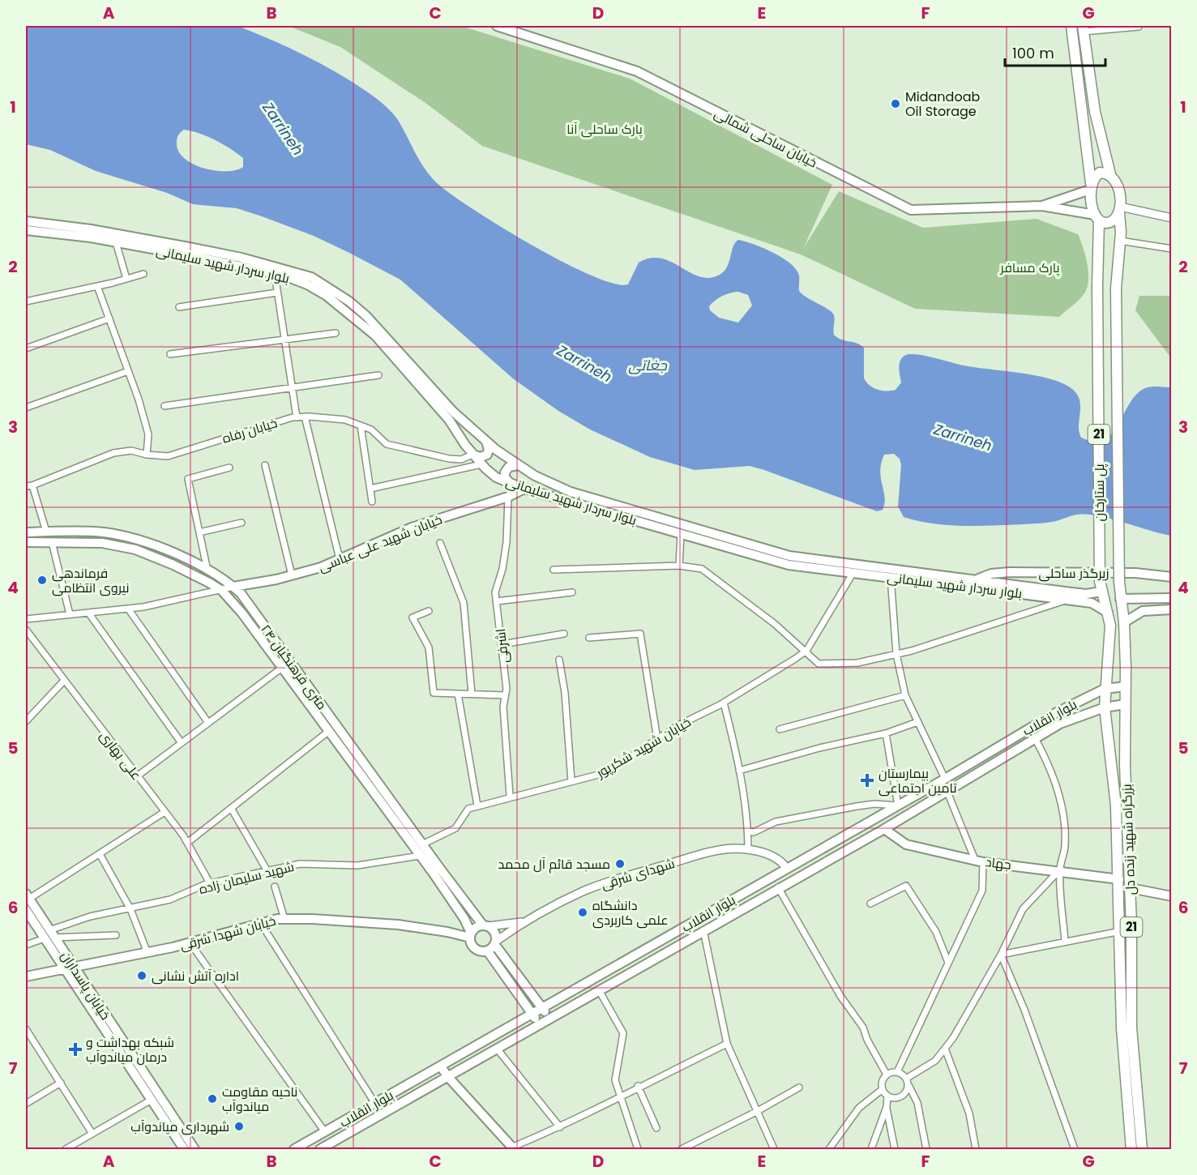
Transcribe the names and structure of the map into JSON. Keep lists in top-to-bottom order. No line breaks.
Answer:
{"streets":{"highway":["21","پل ستارخان","بزرگراه شهید زنده دل"],"main road":["خیابان ساحلی شمالی","بلوار سردار شهید سلیمانی","خیابان شهید علی عباسی","زیرگذر ساحلی","۲۴ متری فرهنگیان","بلوار انقلاب","جهاد","خیابان شهدا شرقی","خیابان پاسداران"],"street":["خیابان رفاه","اشرفی","خیابان شهید شکرپور","علی بهاری","شهدای شرقی","شهید سلیمان زاده"]},"crossings":[["بلوار سردار شهید سلیمانی","خیابان رفاه"],["بلوار سردار شهید سلیمانی","21"],["بلوار سردار شهید سلیمانی","پل ستارخان"],["بلوار سردار شهید سلیمانی","خیابان شهید علی عباسی"],["بلوار سردار شهید سلیمانی","زیرگذر ساحلی"],["21","پل ستارخان"],["21","بلوار انقلاب"],["21","بزرگراه شهید زنده دل"],["خیابان شهید علی عباسی","اشرفی"],["خیابان شهید علی عباسی","۲۴ متری فرهنگیان"],["اشرفی","خیابان شهید شکرپور"],["۲۴ متری فرهنگیان","خیابان شهید شکرپور"],["۲۴ متری فرهنگیان","شهدای شرقی"],["۲۴ متری فرهنگیان","شهید سلیمان زاده"],["۲۴ متری فرهنگیان","خیابان شهدا شرقی"],["بلوار انقلاب","بزرگراه شهید زنده دل"],["بلوار انقلاب","جهاد"],["بلوار انقلاب","شهدای شرقی"],["علی بهاری","شهید سلیمان زاده"],["بزرگراه شهید زنده دل","جهاد"],["شهدای شرقی","خیابان شهدا شرقی"],["خیابان شهدا شرقی","خیابان پاسداران"]],"water":["Zarrineh","جغاتی"],"parks":["پارک ساحلی آنا","پارک مسافر"],"places":{"other":["Midandoab Oil Storage","فرماندهی نیروی انتظامی","مسجد قائم آل محمد","دانشگاه علمی کاربردی","اداره آتش نشانی","ناحیه مقاومت میاندوآب","شهرداری میاندوآب"],"health":["بیمارستان تامین اجتماعی","شبکه بهداشت و درمان میاندوآب"]},"scale_bar":"100 m","grid":{"columns":["A","B","C","D","E","F","G"],"rows":["1","2","3","4","5","6","7"]}}
